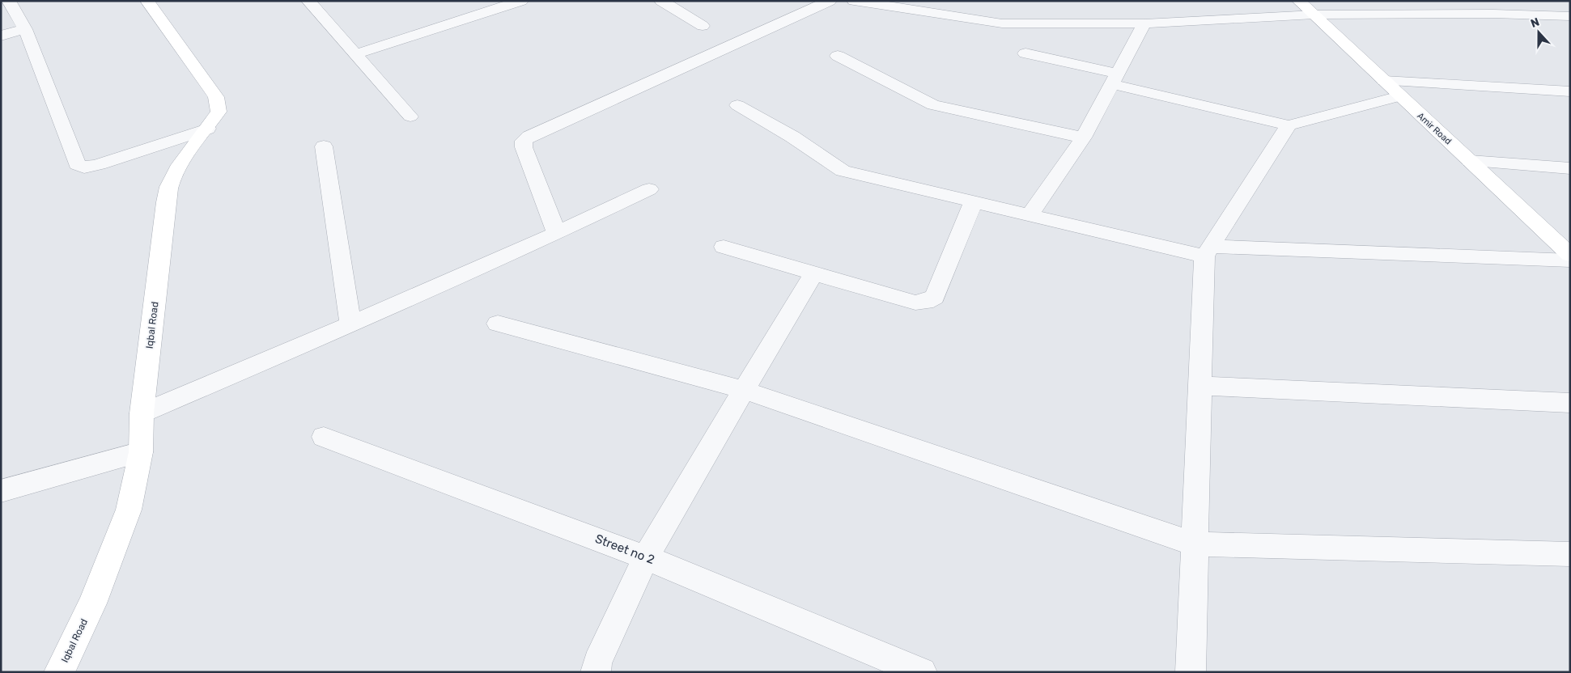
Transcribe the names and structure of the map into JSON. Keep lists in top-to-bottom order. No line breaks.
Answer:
{"streets":{"street":["Amir Road","Iqbal Road","Street no 2"]},"north":"top"}
